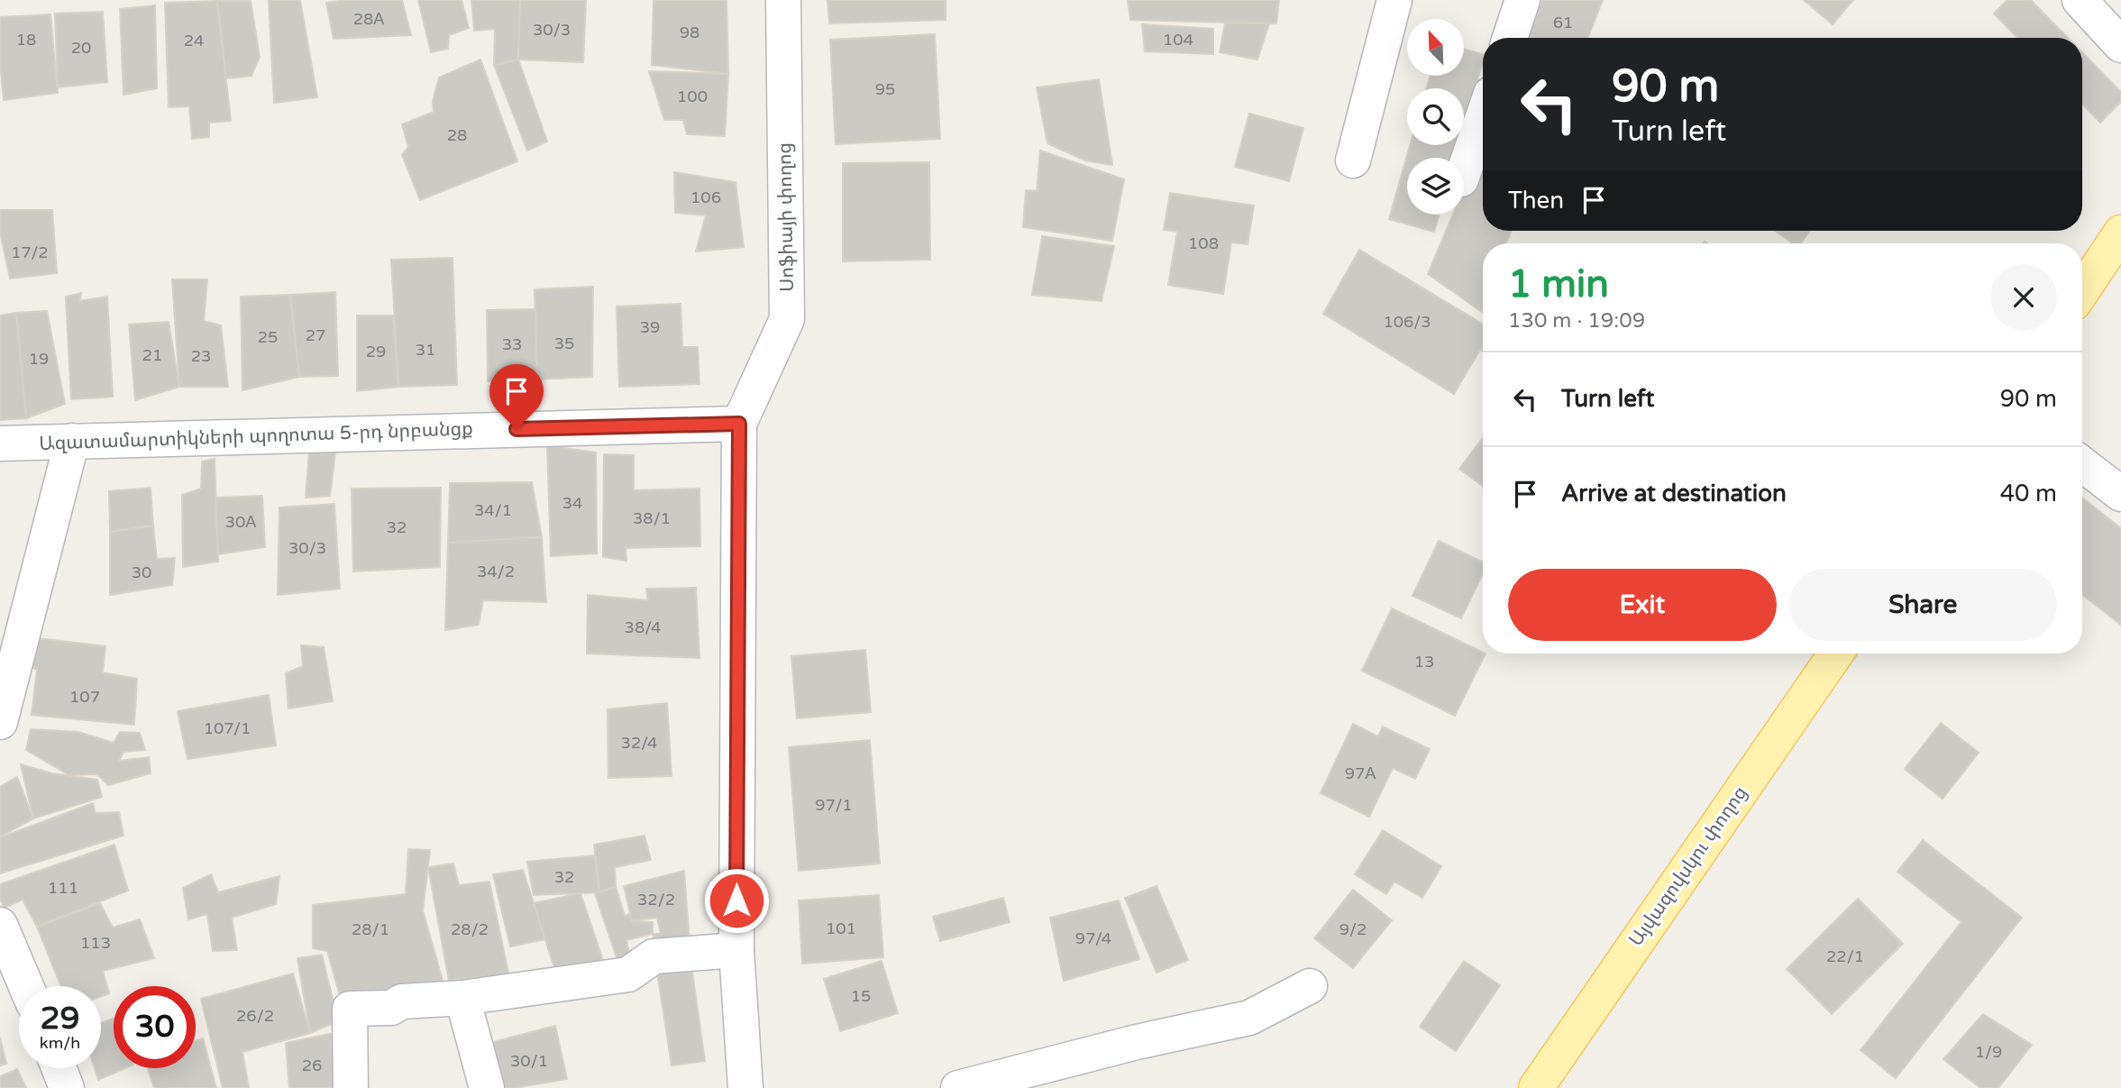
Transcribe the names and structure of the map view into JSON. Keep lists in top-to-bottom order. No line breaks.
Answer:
{"streets":{"main road":["Այվազովսկու փողոց"],"street":["Սոֆիայի փողոց","Ազատամարտիկների պողոտա 5-րդ նրբանցք"]},"crossings":[["Սոֆիայի փողոց","Ազատամարտիկների պողոտա 5-րդ նրբանցք"]],"house_numbers":["28А","61","30/3","98","18","104","24","20","95","100","28","106","108","17/2","106/3","39","27","25","35","33","31","29","21","23","19","34","34/1","38/1","30А","32","30/3","34/2","30","38/4","13","107","107/1","32/4","97А","97/1","32","111","32/2","101","28/1","28/2","9/2","97/4","113","22/1","15","26/2","1/9","30/1","26"],"north":"top left","page":{"turn":["90 m","Turn left"],"then":"Then","heading":["1 min","130 m · 19:09"],"list":[{"name":"Turn left","value":"90 m"},{"name":"Arrive at destination","value":"40 m"}],"buttons":["Exit","Share"],"speed":"29 km/h","limit":"30"}}
